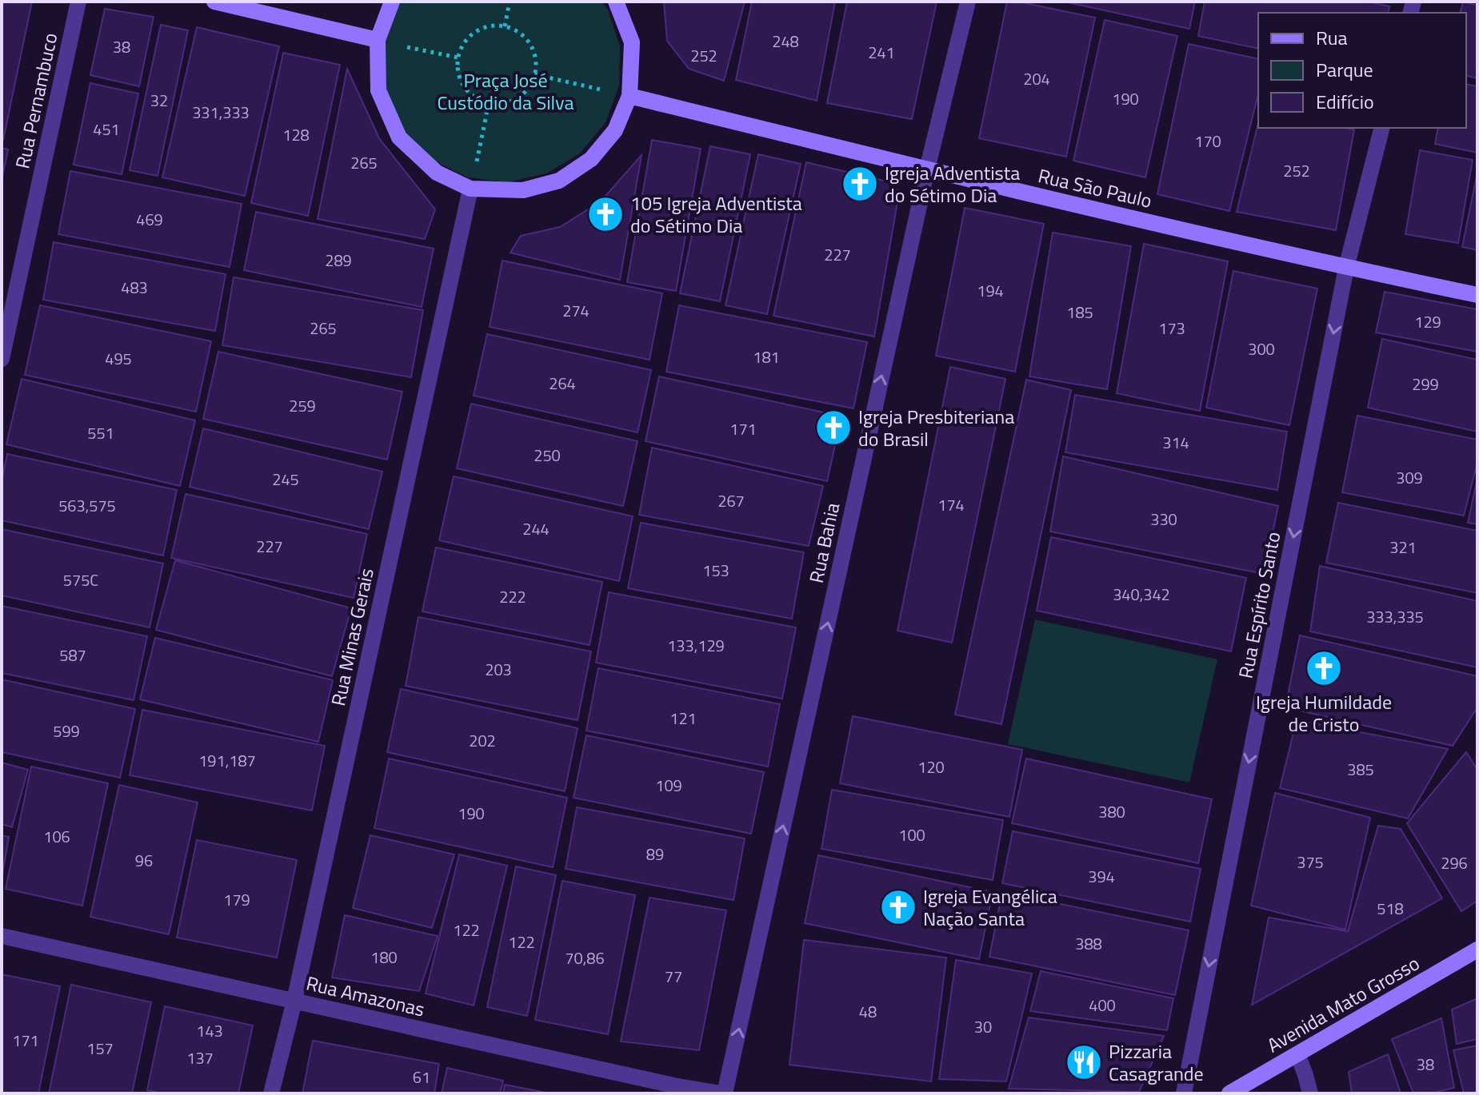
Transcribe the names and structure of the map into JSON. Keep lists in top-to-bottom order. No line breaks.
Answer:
{"streets":{"street":["Rua Pernambuco","Rua São Paulo","Rua Bahia","Rua Espírito Santo","Rua Minas Gerais","Rua Amazonas","Avenida Mato Grosso"]},"crossings":[["Rua São Paulo","Rua Bahia"],["Rua São Paulo","Rua Espírito Santo"],["Rua Bahia","Rua Amazonas"],["Rua Minas Gerais","Rua Amazonas"]],"one_way":["Rua Bahia","Rua Espírito Santo"],"parks":["Praça José Custódio da Silva"],"places":{"church":["Igreja Adventista do Sétimo Dia","105 Igreja Adventista do Sétimo Dia","Igreja Presbiteriana do Brasil","Igreja Humildade de Cristo","Igreja Evangélica Nação Santa"],"restaurant":["Pizzaria Casagrande"]},"house_numbers":["248","38","241","252","204","190","32","331,333","451","128","170","265","252","469","227","289","483","194","274","185","129","265","173","300","181","495","264","299","259","171","551","314","250","309","245","267","174","563,575","330","244","227","321","153","575C","340,342","222","333,335","133,129","587","203","121","599","202","191,187","120","385","109","380","190","100","106","89","96","375","296","394","179","518","122","122","388","180","70,86","77","400","48","30","143","171","157","137","38","61"],"legend":["Rua","Parque","Edifício"]}
